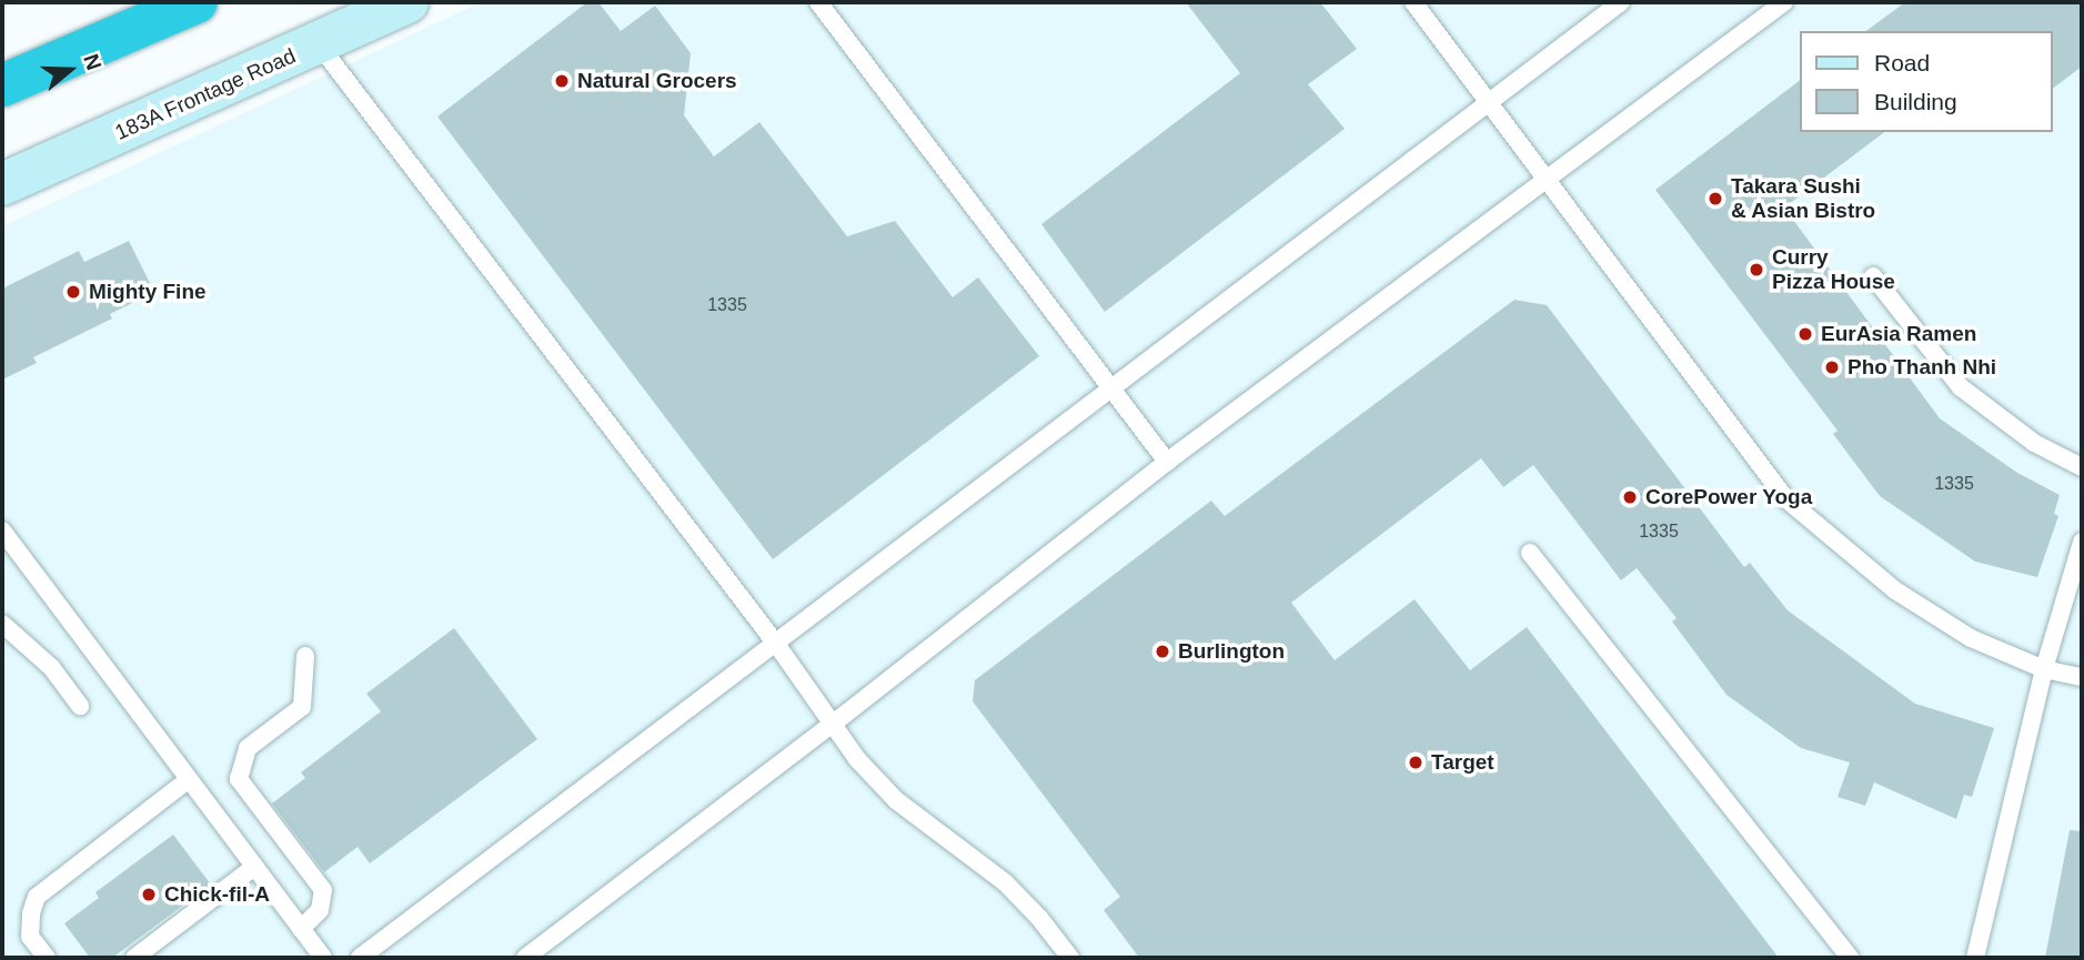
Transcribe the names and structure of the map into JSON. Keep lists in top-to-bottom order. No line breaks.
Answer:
{"streets":{"main road":["183A Frontage Road"]},"places":["Natural Grocers","Takara Sushi & Asian Bistro","Curry Pizza House","Mighty Fine","EurAsia Ramen","Pho Thanh Nhi","CorePower Yoga","Burlington","Target","Chick-fil-A"],"house_numbers":["1335","1335","1335"],"legend":["Road","Building"],"north":"right"}
